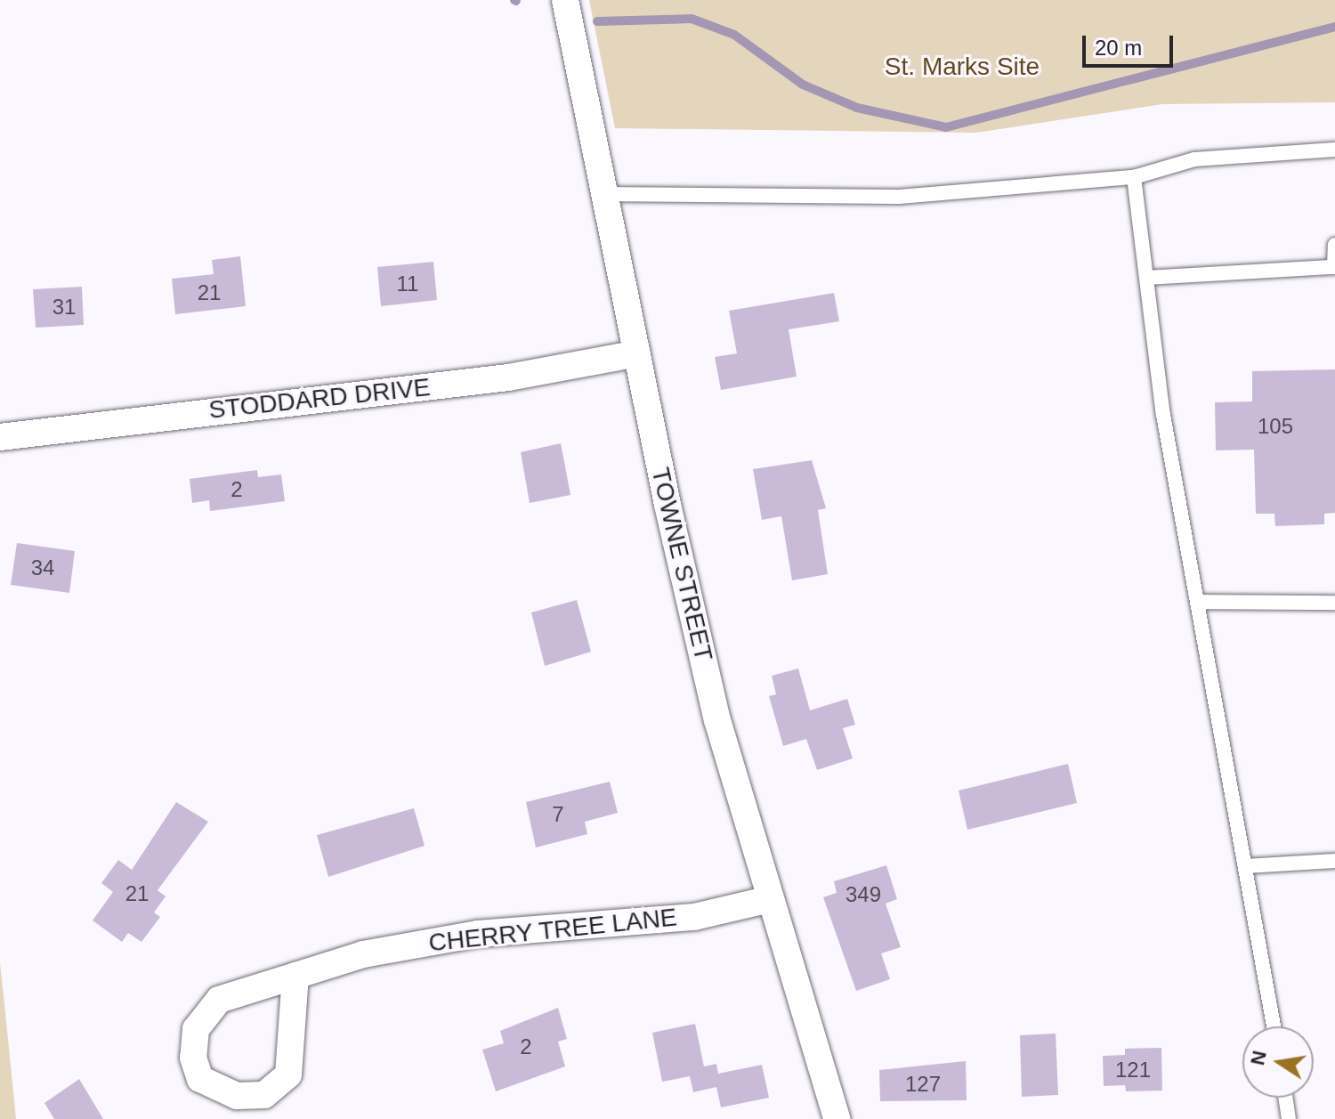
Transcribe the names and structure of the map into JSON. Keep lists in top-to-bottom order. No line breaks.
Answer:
{"streets":{"street":["STODDARD DRIVE","TOWNE STREET","CHERRY TREE LANE"]},"crossings":[["STODDARD DRIVE","TOWNE STREET"],["TOWNE STREET","CHERRY TREE LANE"]],"parks":["St. Marks Site"],"house_numbers":["11","21","31","105","2","34","7","21","349","2","121","127"],"scale_bar":"20 m","north":"left"}
